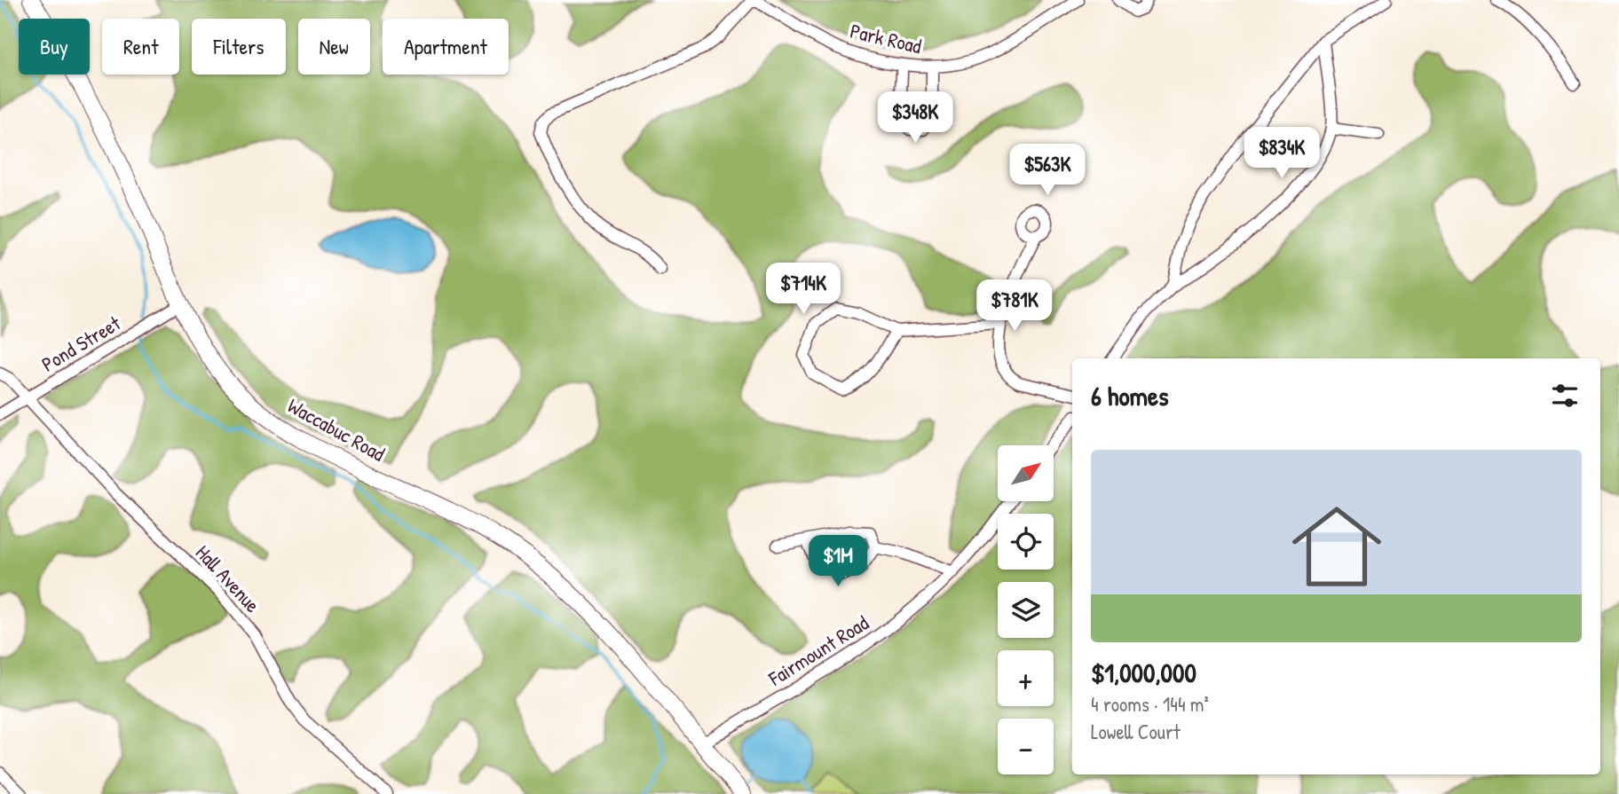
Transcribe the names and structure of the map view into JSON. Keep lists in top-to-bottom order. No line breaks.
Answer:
{"streets":{"main road":["Waccabuc Road"],"street":["Park Road","Pond Street","Hall Avenue","Fairmount Road"]},"crossings":[["Pond Street","Waccabuc Road"],["Pond Street","Hall Avenue"],["Waccabuc Road","Fairmount Road"]],"north":"top right","page":{"chip":["Buy","Rent","Filters","New","Apartment"],"price":["$348K","$834K","$563K","$714K","$781K","$1M"],"heading":"6 homes","list":[{"name":"$1,000,000","note":"4 rooms · 144 m² · Lowell Court"}],"map_buttons":["+","−"]}}
